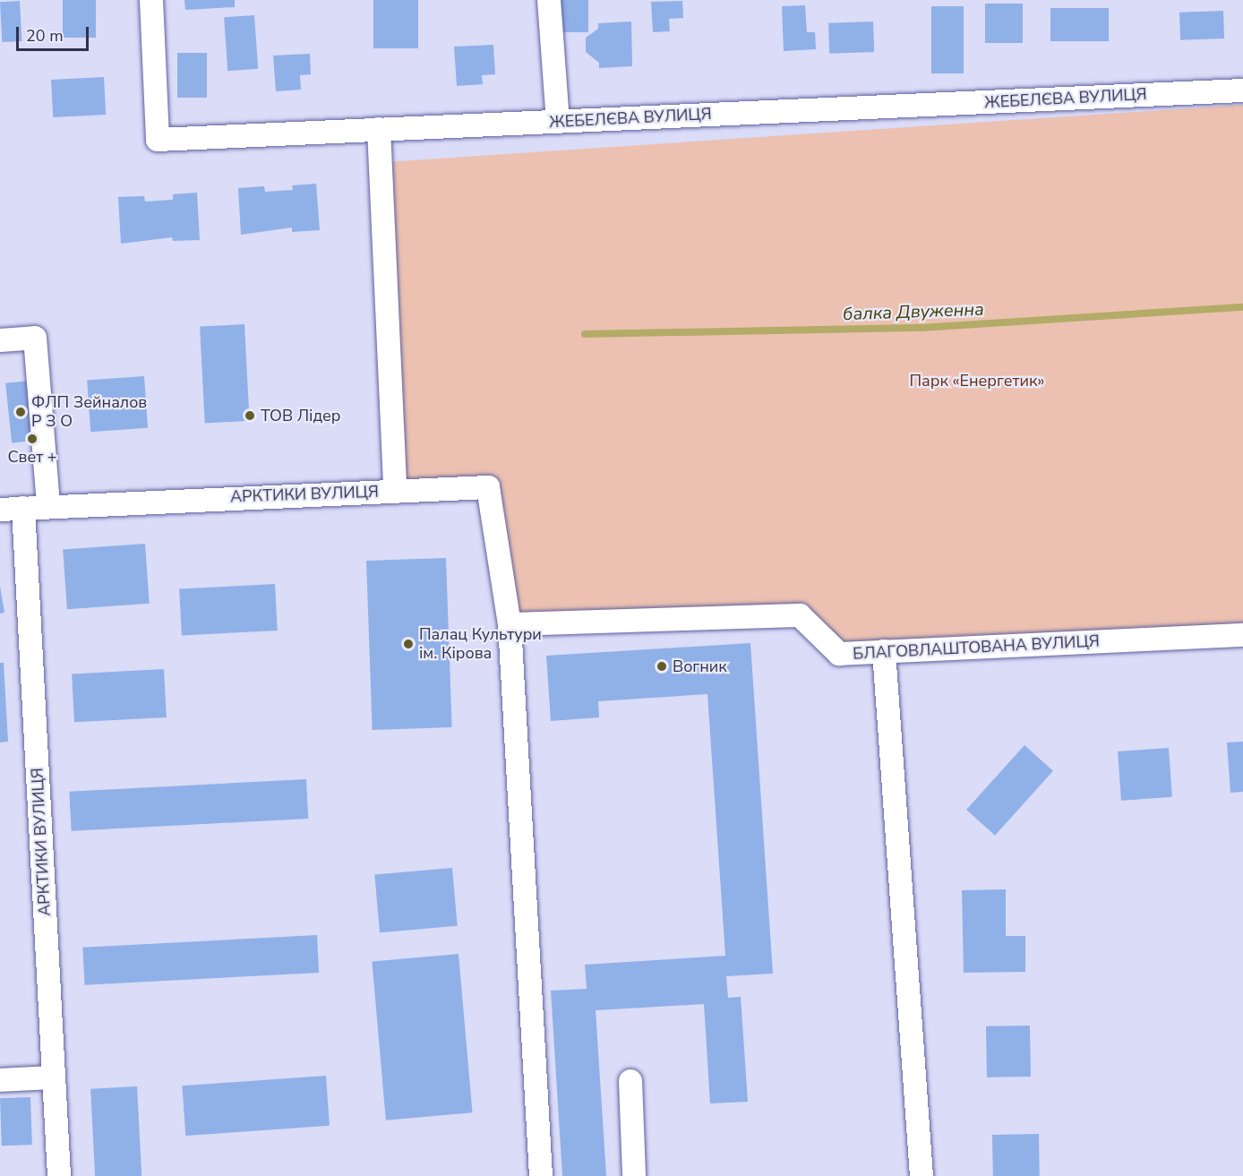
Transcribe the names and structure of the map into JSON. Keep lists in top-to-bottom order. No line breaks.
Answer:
{"streets":{"street":["ЖЕБЕЛЄВА ВУЛИЦЯ","АРКТИКИ ВУЛИЦЯ","БЛАГОВЛАШТОВАНА ВУЛИЦЯ"]},"crossings":[["АРКТИКИ ВУЛИЦЯ","БЛАГОВЛАШТОВАНА ВУЛИЦЯ"]],"water":["балка Двуженна"],"parks":["Парк «Енергетик»"],"places":["ФЛП Зейналов Р З О","ТОВ Лідер","Свет +","Палац Культури ім. Кірова","Вогник"],"scale_bar":"20 m"}
